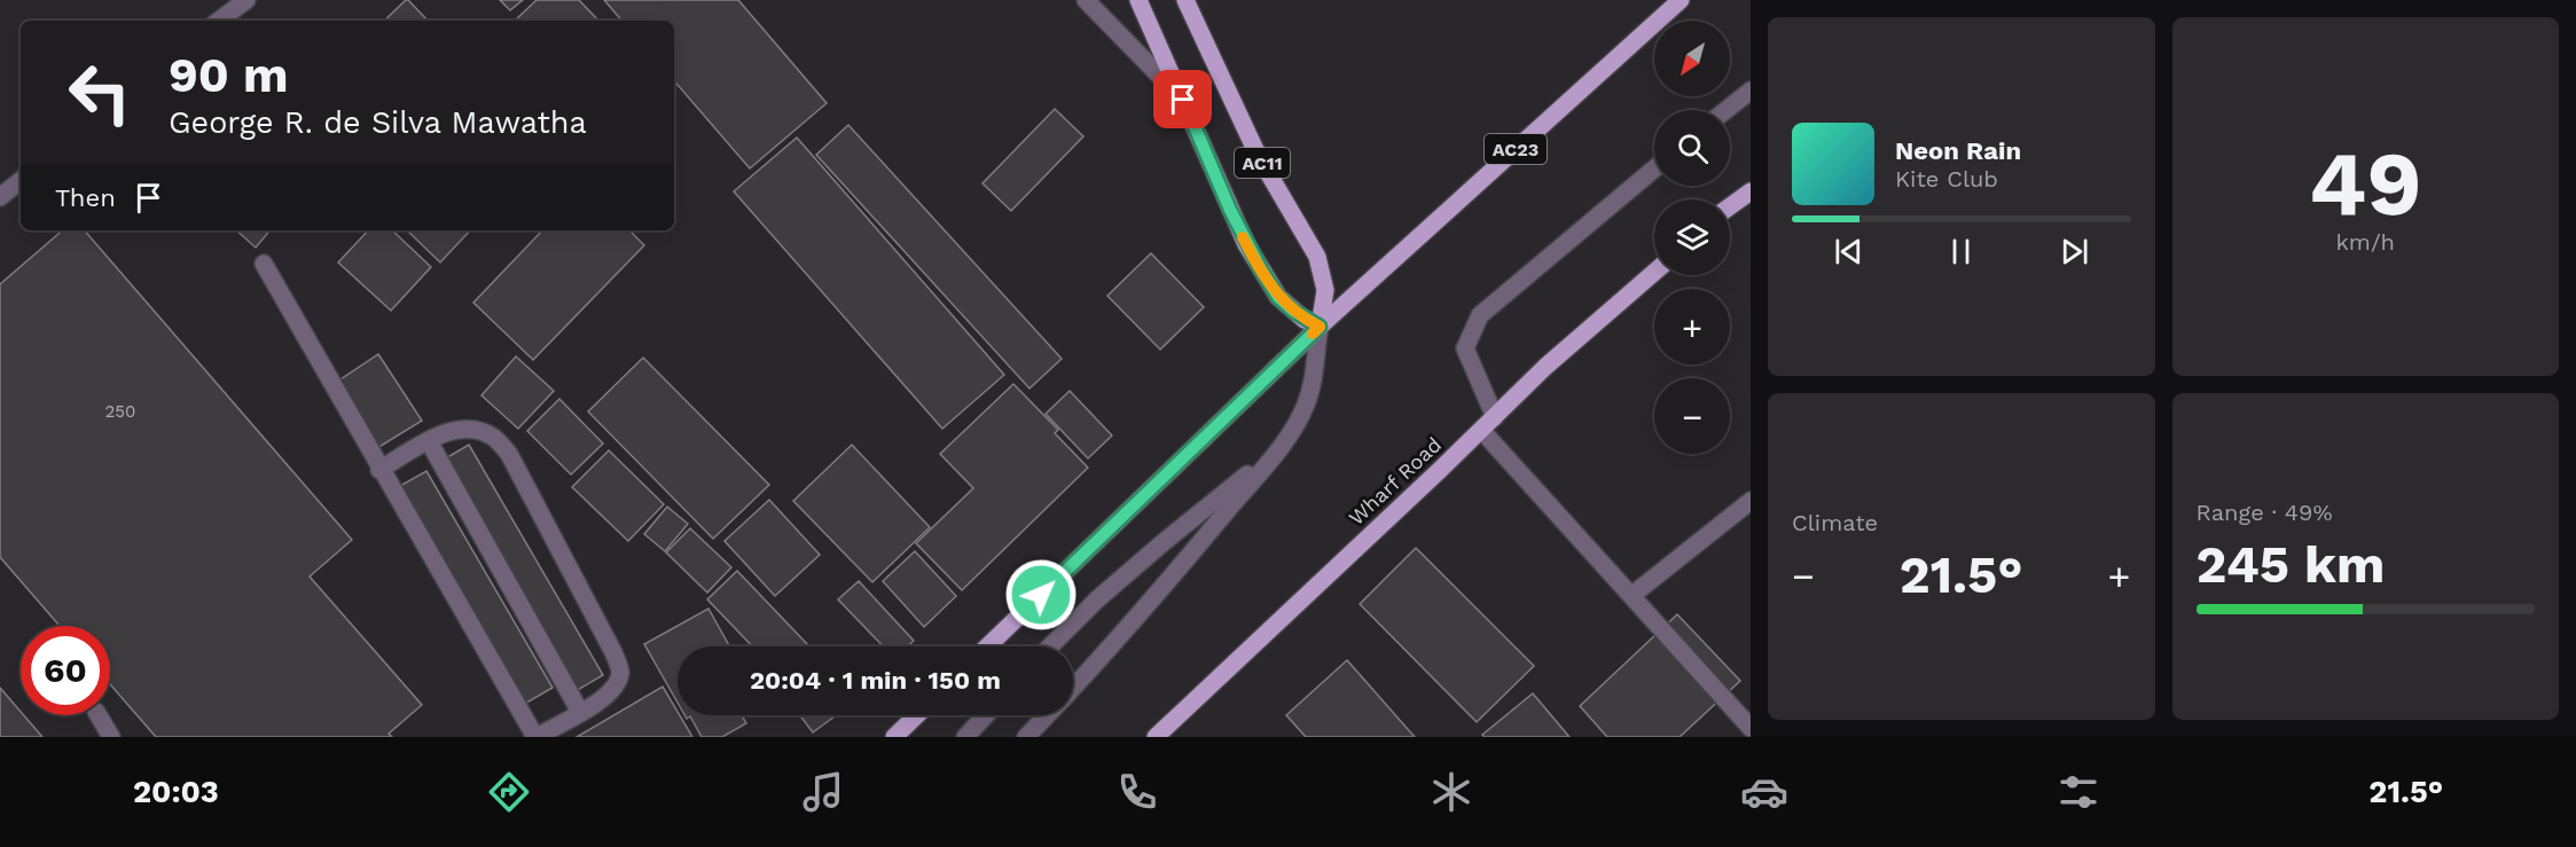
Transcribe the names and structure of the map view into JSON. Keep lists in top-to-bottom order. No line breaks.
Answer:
{"streets":{"main road":["AC23","AC11","Wharf Road"]},"crossings":[["AC23","AC11"]],"house_numbers":["250"],"north":"bottom left","page":{"tile":[["49","km/h"],"Climate",["Range · 49%","245 km"]],"map_buttons":["+","−"],"turn":["90 m","George R. de Silva Mawatha"],"song":["Neon Rain","Kite Club"],"then":"Then","heat":["−","21.5°","+"],"limit":"60","trip":"20:04 · 1 min · 150 m","tabs":["20:03","21.5°"]}}
